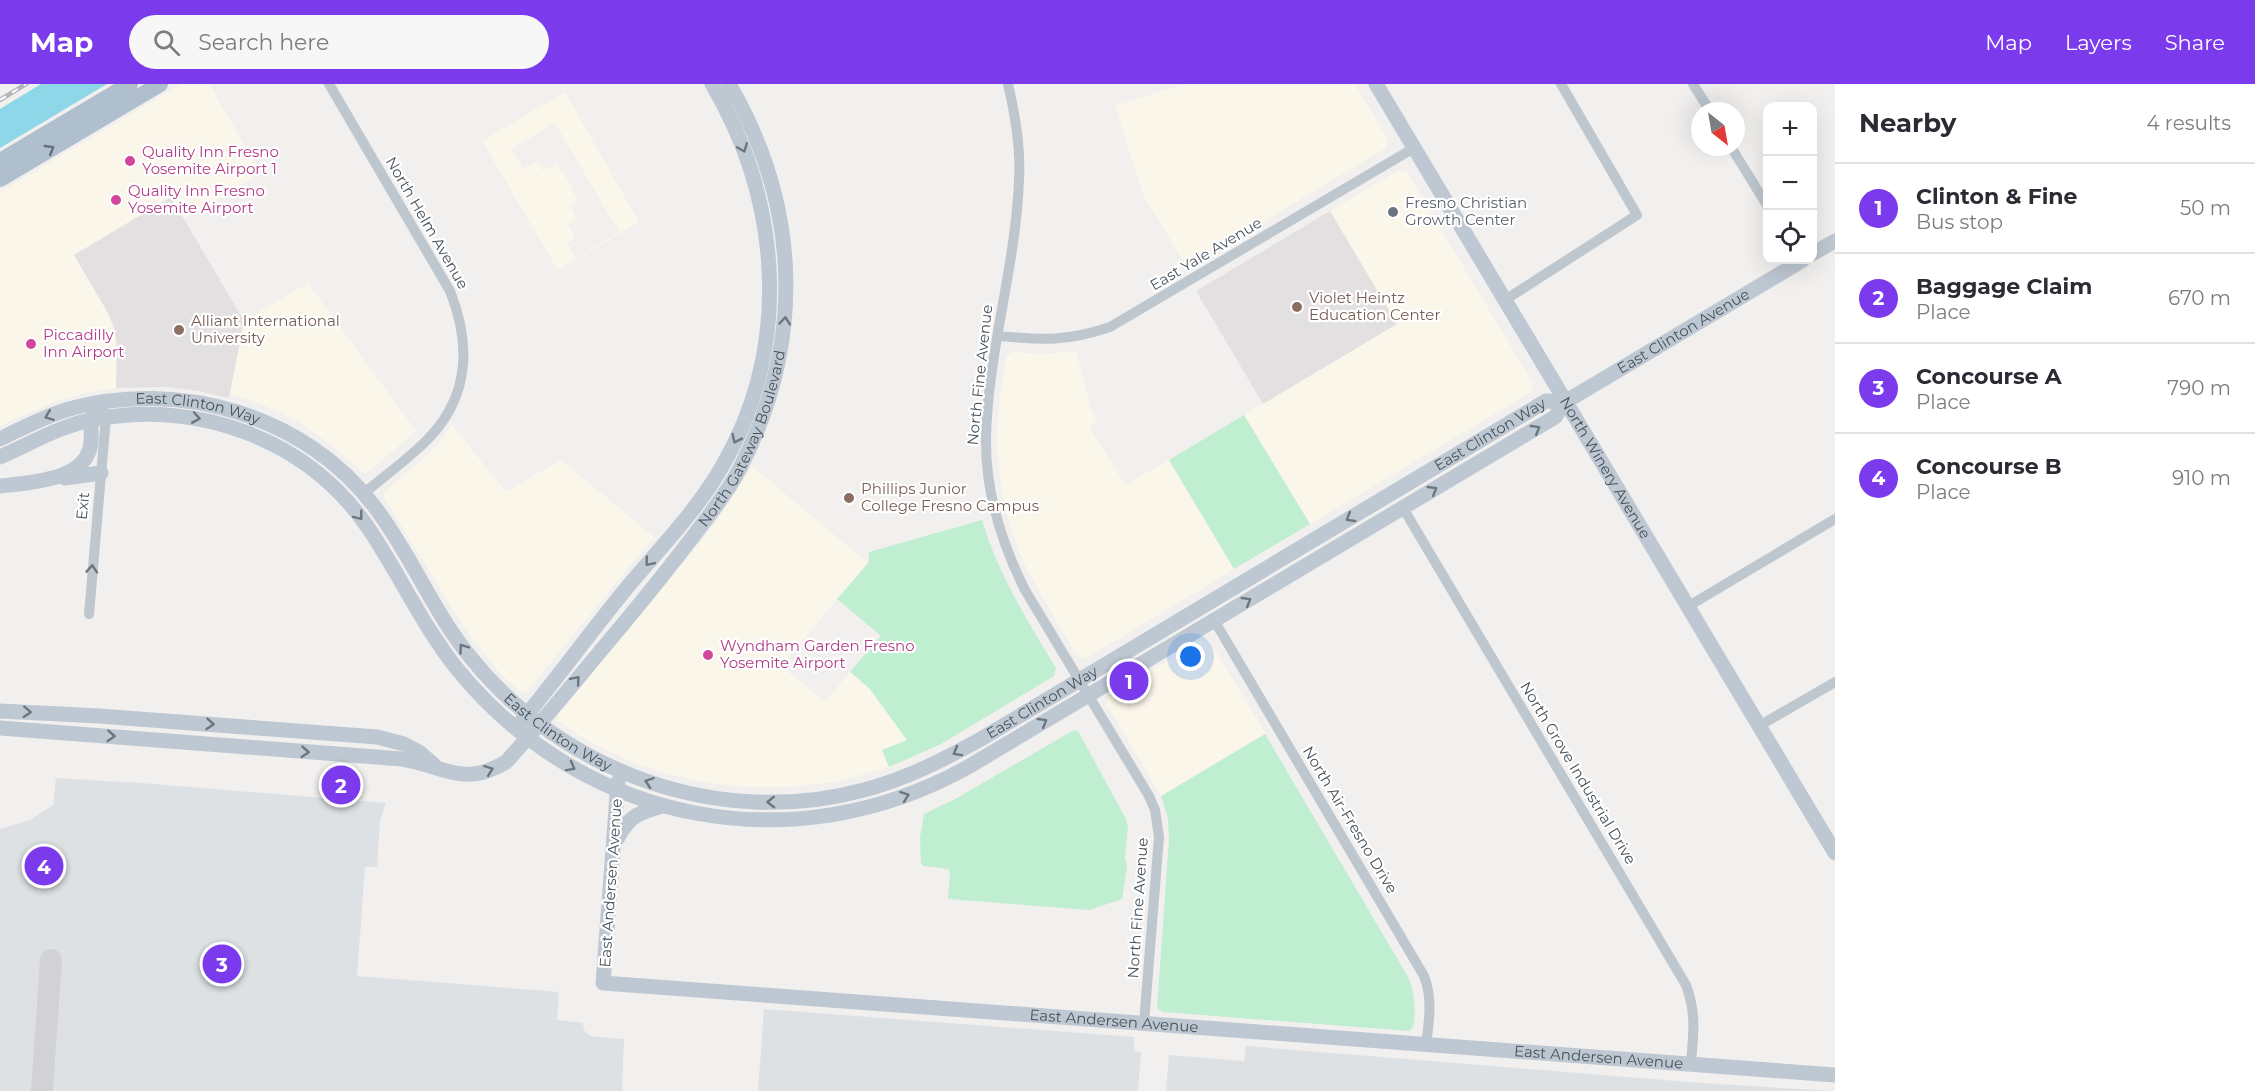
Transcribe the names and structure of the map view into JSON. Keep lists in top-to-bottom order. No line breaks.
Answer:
{"streets":{"main road":["East Clinton Avenue","East Clinton Way","North Gateway Boulevard","North Winery Avenue","East Andersen Avenue"],"street":["North Helm Avenue","East Yale Avenue","North Fine Avenue","Exit","North Grove Industrial Drive","North Air-Fresno Drive"]},"crossings":[["North Helm Avenue","East Clinton Way"],["East Yale Avenue","North Fine Avenue"],["East Yale Avenue","North Winery Avenue"],["East Clinton Avenue","East Clinton Way"],["East Clinton Avenue","North Winery Avenue"],["North Fine Avenue","East Clinton Way"],["North Fine Avenue","East Andersen Avenue"],["East Clinton Way","North Gateway Boulevard"],["East Clinton Way","North Winery Avenue"],["East Clinton Way","Exit"],["East Clinton Way","North Grove Industrial Drive"],["East Clinton Way","North Air-Fresno Drive"],["East Clinton Way","East Andersen Avenue"],["North Grove Industrial Drive","East Andersen Avenue"],["North Air-Fresno Drive","East Andersen Avenue"]],"one_way":["Exit"],"places":["Quality Inn Fresno Yosemite Airport 1","Quality Inn Fresno Yosemite Airport","Fresno Christian Growth Center","Violet Heintz Education Center","Alliant International University","Piccadilly Inn Airport","Phillips Junior College Fresno Campus","Wyndham Garden Fresno Yosemite Airport"],"north":"bottom right","page":{"header":"Map","search":"Search here","nav":["Map","Layers","Share"],"heading":["Nearby","4 results"],"map_buttons":["+","−"],"list":[{"mark":"1","name":"Clinton & Fine","note":"Bus stop","value":"50 m"},{"mark":"2","name":"Baggage Claim","note":"Place","value":"670 m"},{"mark":"3","name":"Concourse A","note":"Place","value":"790 m"},{"mark":"4","name":"Concourse B","note":"Place","value":"910 m"}],"pins":["1","2","4","3"]}}
